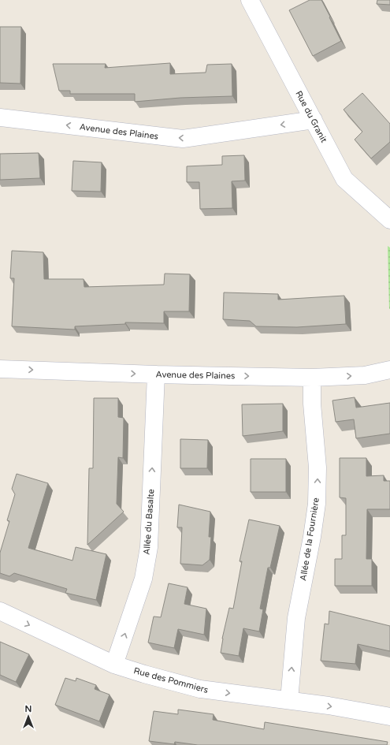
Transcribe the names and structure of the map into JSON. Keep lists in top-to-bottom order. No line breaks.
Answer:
{"streets":{"street":["Rue du Granit","Avenue des Plaines","Allée du Basalte","Allée de la Fournière","Rue des Pommiers"]},"crossings":[["Rue du Granit","Avenue des Plaines"],["Avenue des Plaines","Allée du Basalte"],["Avenue des Plaines","Allée de la Fournière"],["Allée du Basalte","Rue des Pommiers"],["Allée de la Fournière","Rue des Pommiers"]],"one_way":["Allée du Basalte","Allée de la Fournière","Rue des Pommiers"],"north":"top"}
